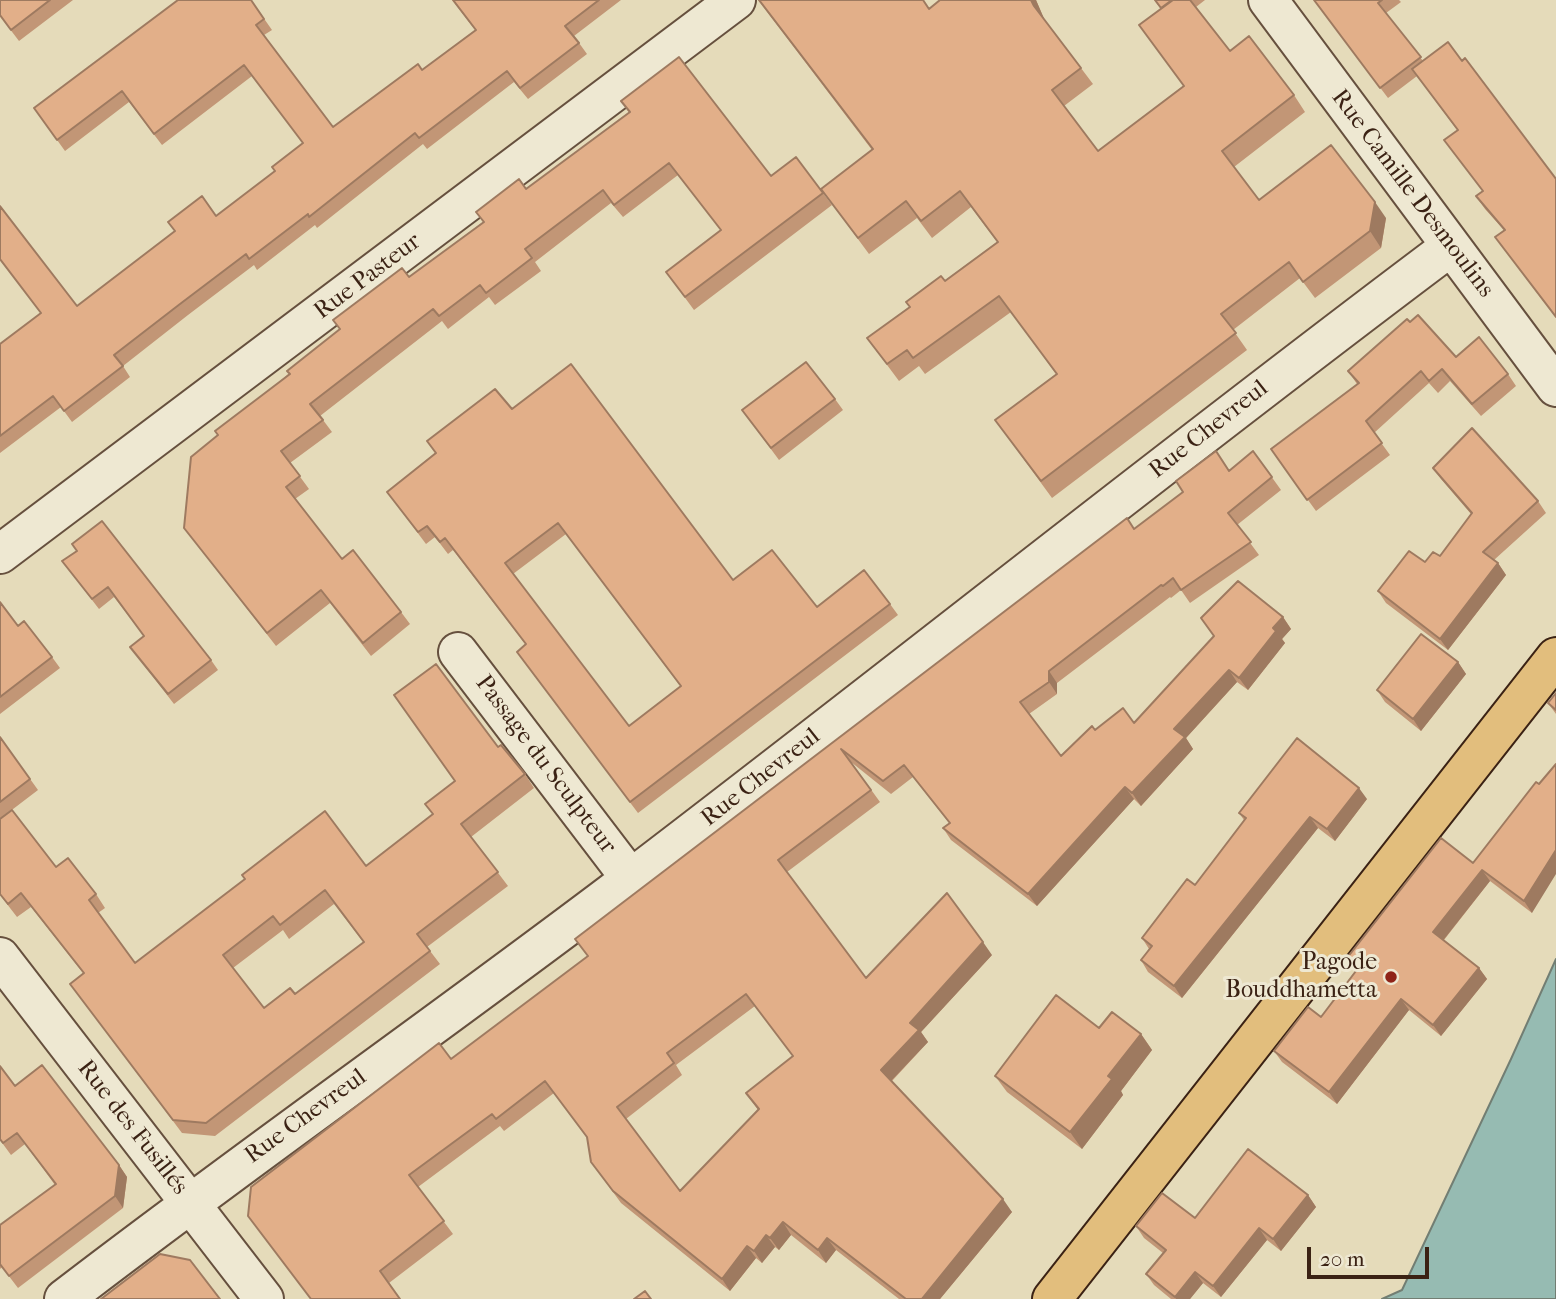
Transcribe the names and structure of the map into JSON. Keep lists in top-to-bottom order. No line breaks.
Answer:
{"streets":{"street":["Rue Camille Desmoulins","Rue Pasteur","Rue Chevreul","Passage du Sculpteur","Rue des Fusillés"]},"crossings":[["Rue Camille Desmoulins","Rue Chevreul"],["Rue Chevreul","Passage du Sculpteur"],["Rue Chevreul","Rue des Fusillés"]],"places":["Pagode Bouddhametta"],"scale_bar":"20 m"}
